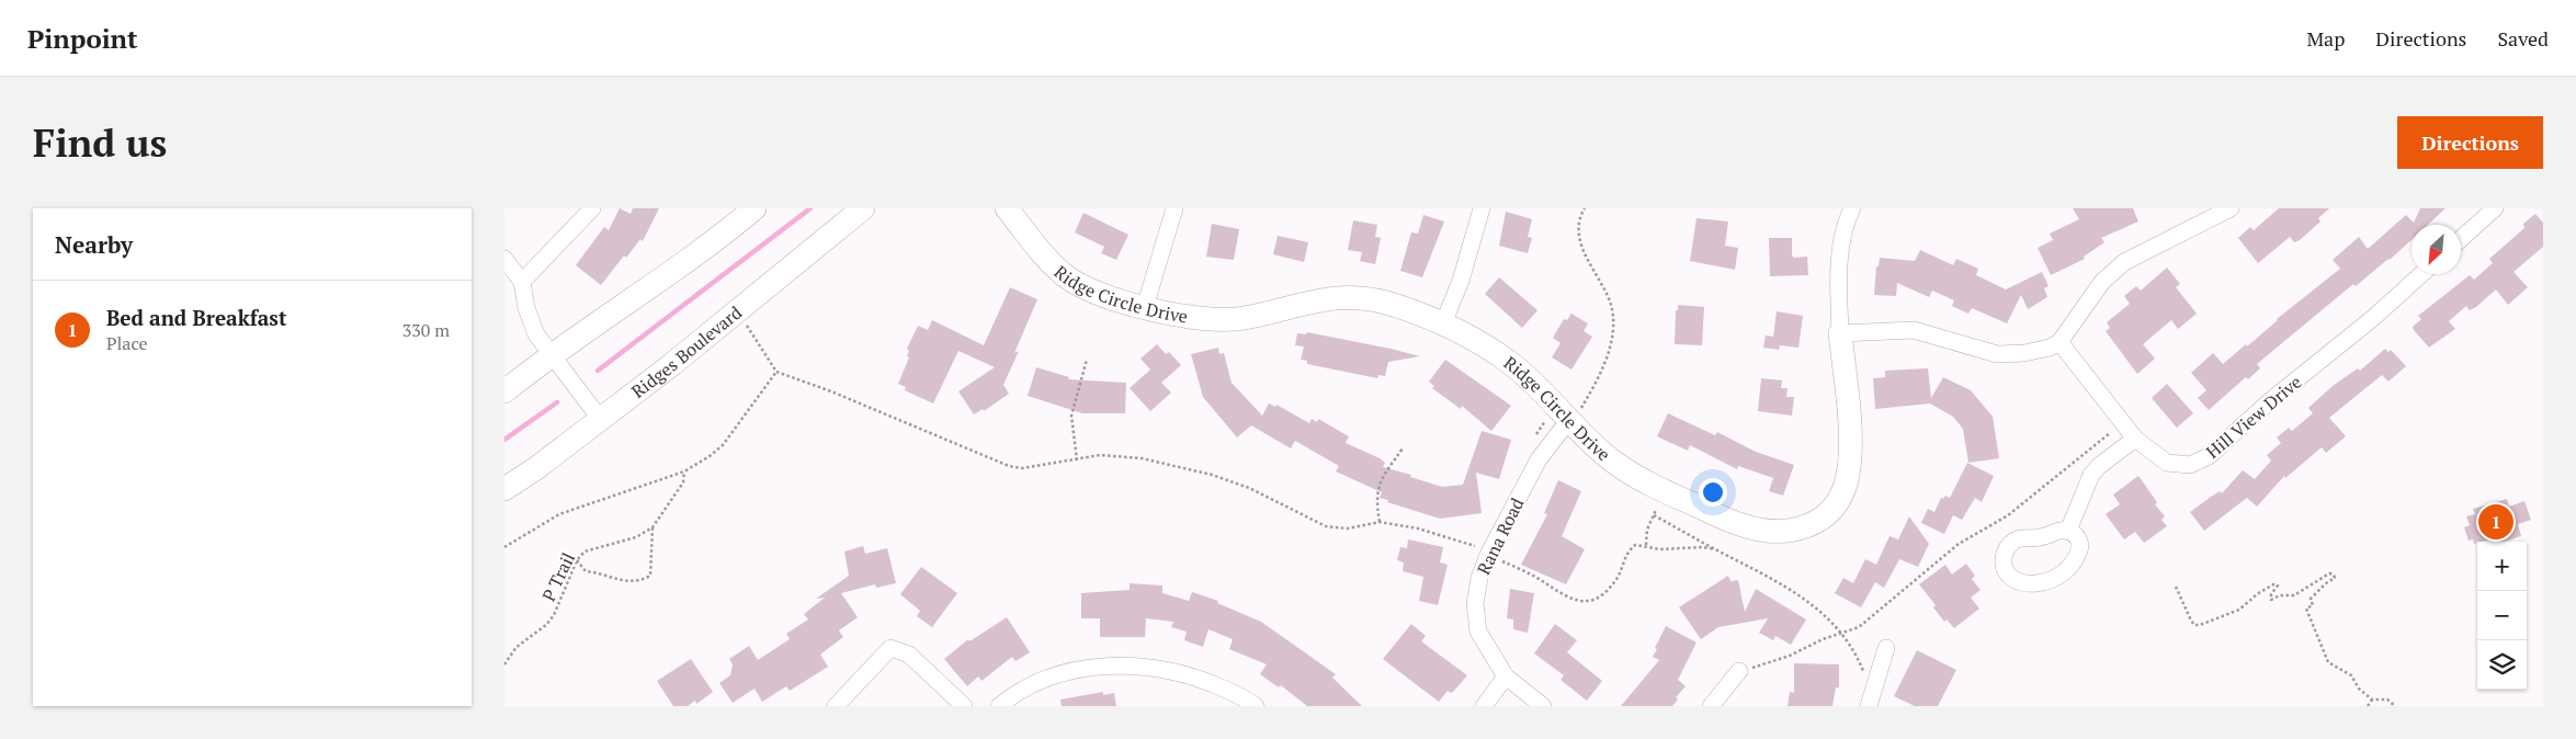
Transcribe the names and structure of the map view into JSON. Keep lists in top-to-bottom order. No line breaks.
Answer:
{"streets":{"street":["Ridge Circle Drive","Ridges Boulevard","Hill View Drive","Rana Road"],"path":["P Trail"]},"crossings":[["Ridge Circle Drive","Rana Road"]],"north":"bottom left","page":{"header":"Pinpoint","nav":["Map","Directions","Saved"],"buttons":"Directions","title":"Find us","heading":"Nearby","list":[{"mark":"1","name":"Bed and Breakfast","note":"Place","value":"330 m"}],"pins":"1","map_buttons":["+","−"]}}
